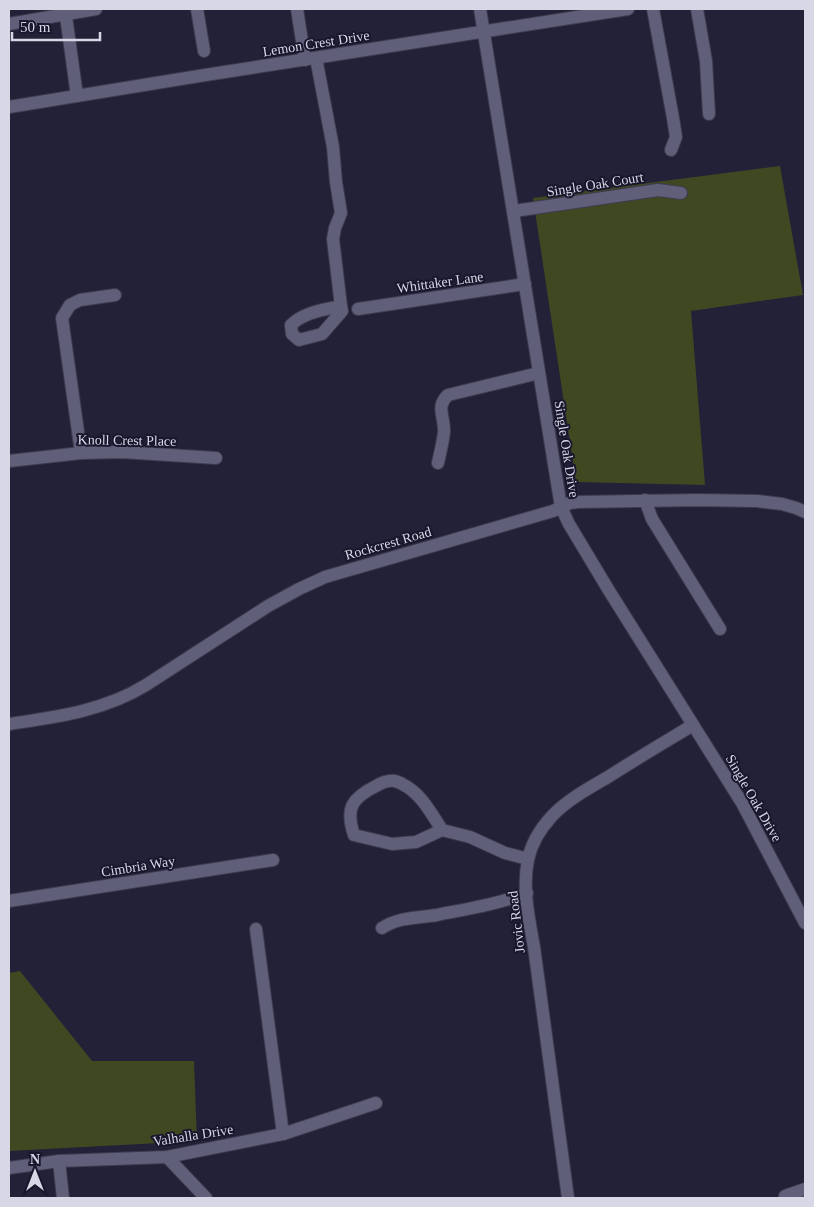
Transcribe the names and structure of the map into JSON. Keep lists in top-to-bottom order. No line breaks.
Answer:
{"streets":{"street":["Lemon Crest Drive","Single Oak Court","Whittaker Lane","Knoll Crest Place","Single Oak Drive","Rockcrest Road","Cimbria Way","Jovic Road","Valhalla Drive"]},"crossings":[["Lemon Crest Drive","Single Oak Drive"],["Single Oak Court","Single Oak Drive"],["Whittaker Lane","Single Oak Drive"],["Single Oak Drive","Rockcrest Road"],["Single Oak Drive","Jovic Road"]],"scale_bar":"50 m","north":"top"}
